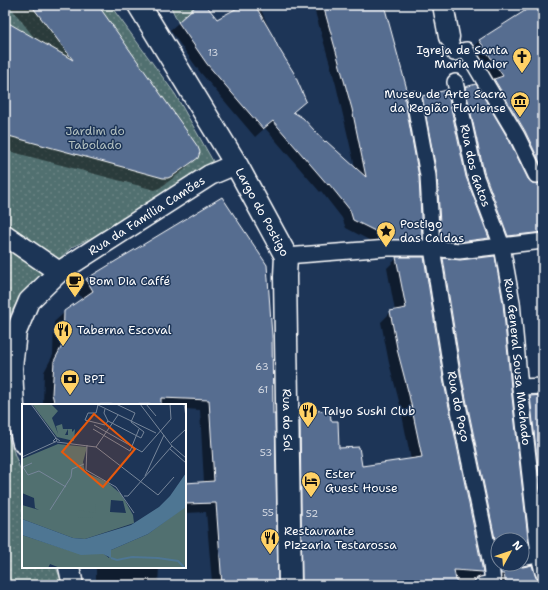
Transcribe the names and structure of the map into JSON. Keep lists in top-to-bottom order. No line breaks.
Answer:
{"streets":{"street":["Rua dos Gatos","Largo do Postigo","Rua da Família Camões","Rua General Sousa Machado","Rua do Poço","Rua do Sol"]},"crossings":[["Rua dos Gatos","Rua General Sousa Machado"],["Largo do Postigo","Rua da Família Camões"],["Largo do Postigo","Rua do Poço"],["Largo do Postigo","Rua do Sol"]],"parks":["Jardim do Tabolado"],"places":{"church":["Igreja de Santa Maria Maior"],"museum":["Museu de Arte Sacra da Região Flaviense"],"place":["Postigo das Caldas"],"cafe":["Bom Dia Caffé"],"restaurant":["Taberna Escoval","Taiyo Sushi Club","Restaurante Pizzaria Testarossa"],"bank":["BPI"],"hotel":["Ester Guest House"]},"house_numbers":["13","63","61","53","55","52"],"north":"top right"}
